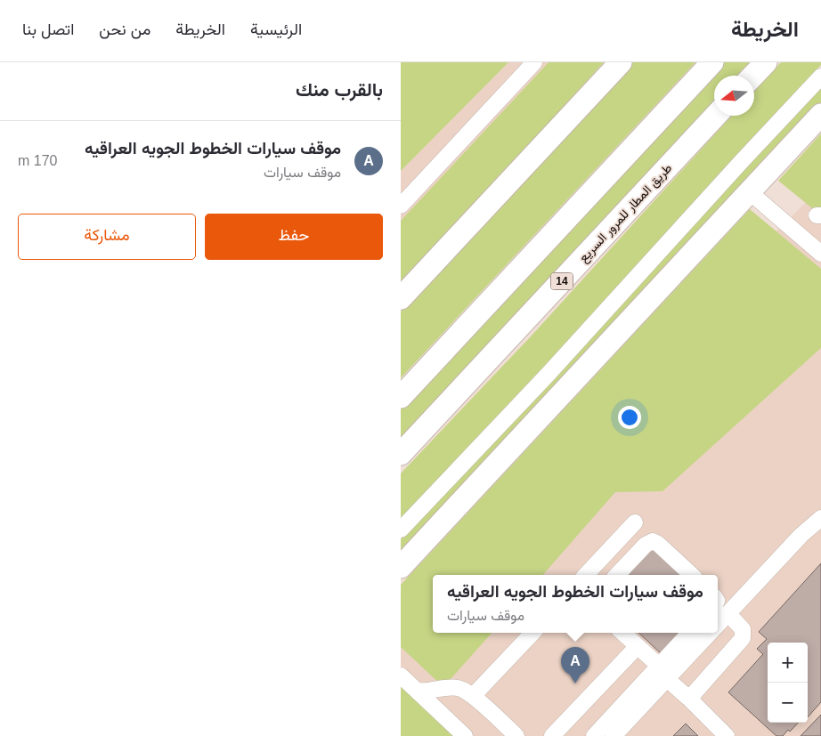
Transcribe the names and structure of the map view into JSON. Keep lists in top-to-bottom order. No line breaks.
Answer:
{"streets":{"highway":["طريق المطار للمرور السريع","14"]},"north":"left","page":{"header":"الخريطة","nav":["الرئيسية","الخريطة","من نحن","اتصل بنا"],"heading":"بالقرب منك","list":[{"mark":"A","name":"موقف سيارات الخطوط الجويه العراقيه","note":"موقف سيارات","value":"170 m"}],"buttons":["حفظ","مشاركة"],"popup":["موقف سيارات الخطوط الجويه العراقيه","موقف سيارات"],"map_buttons":["+","−"],"pins":"A"}}
